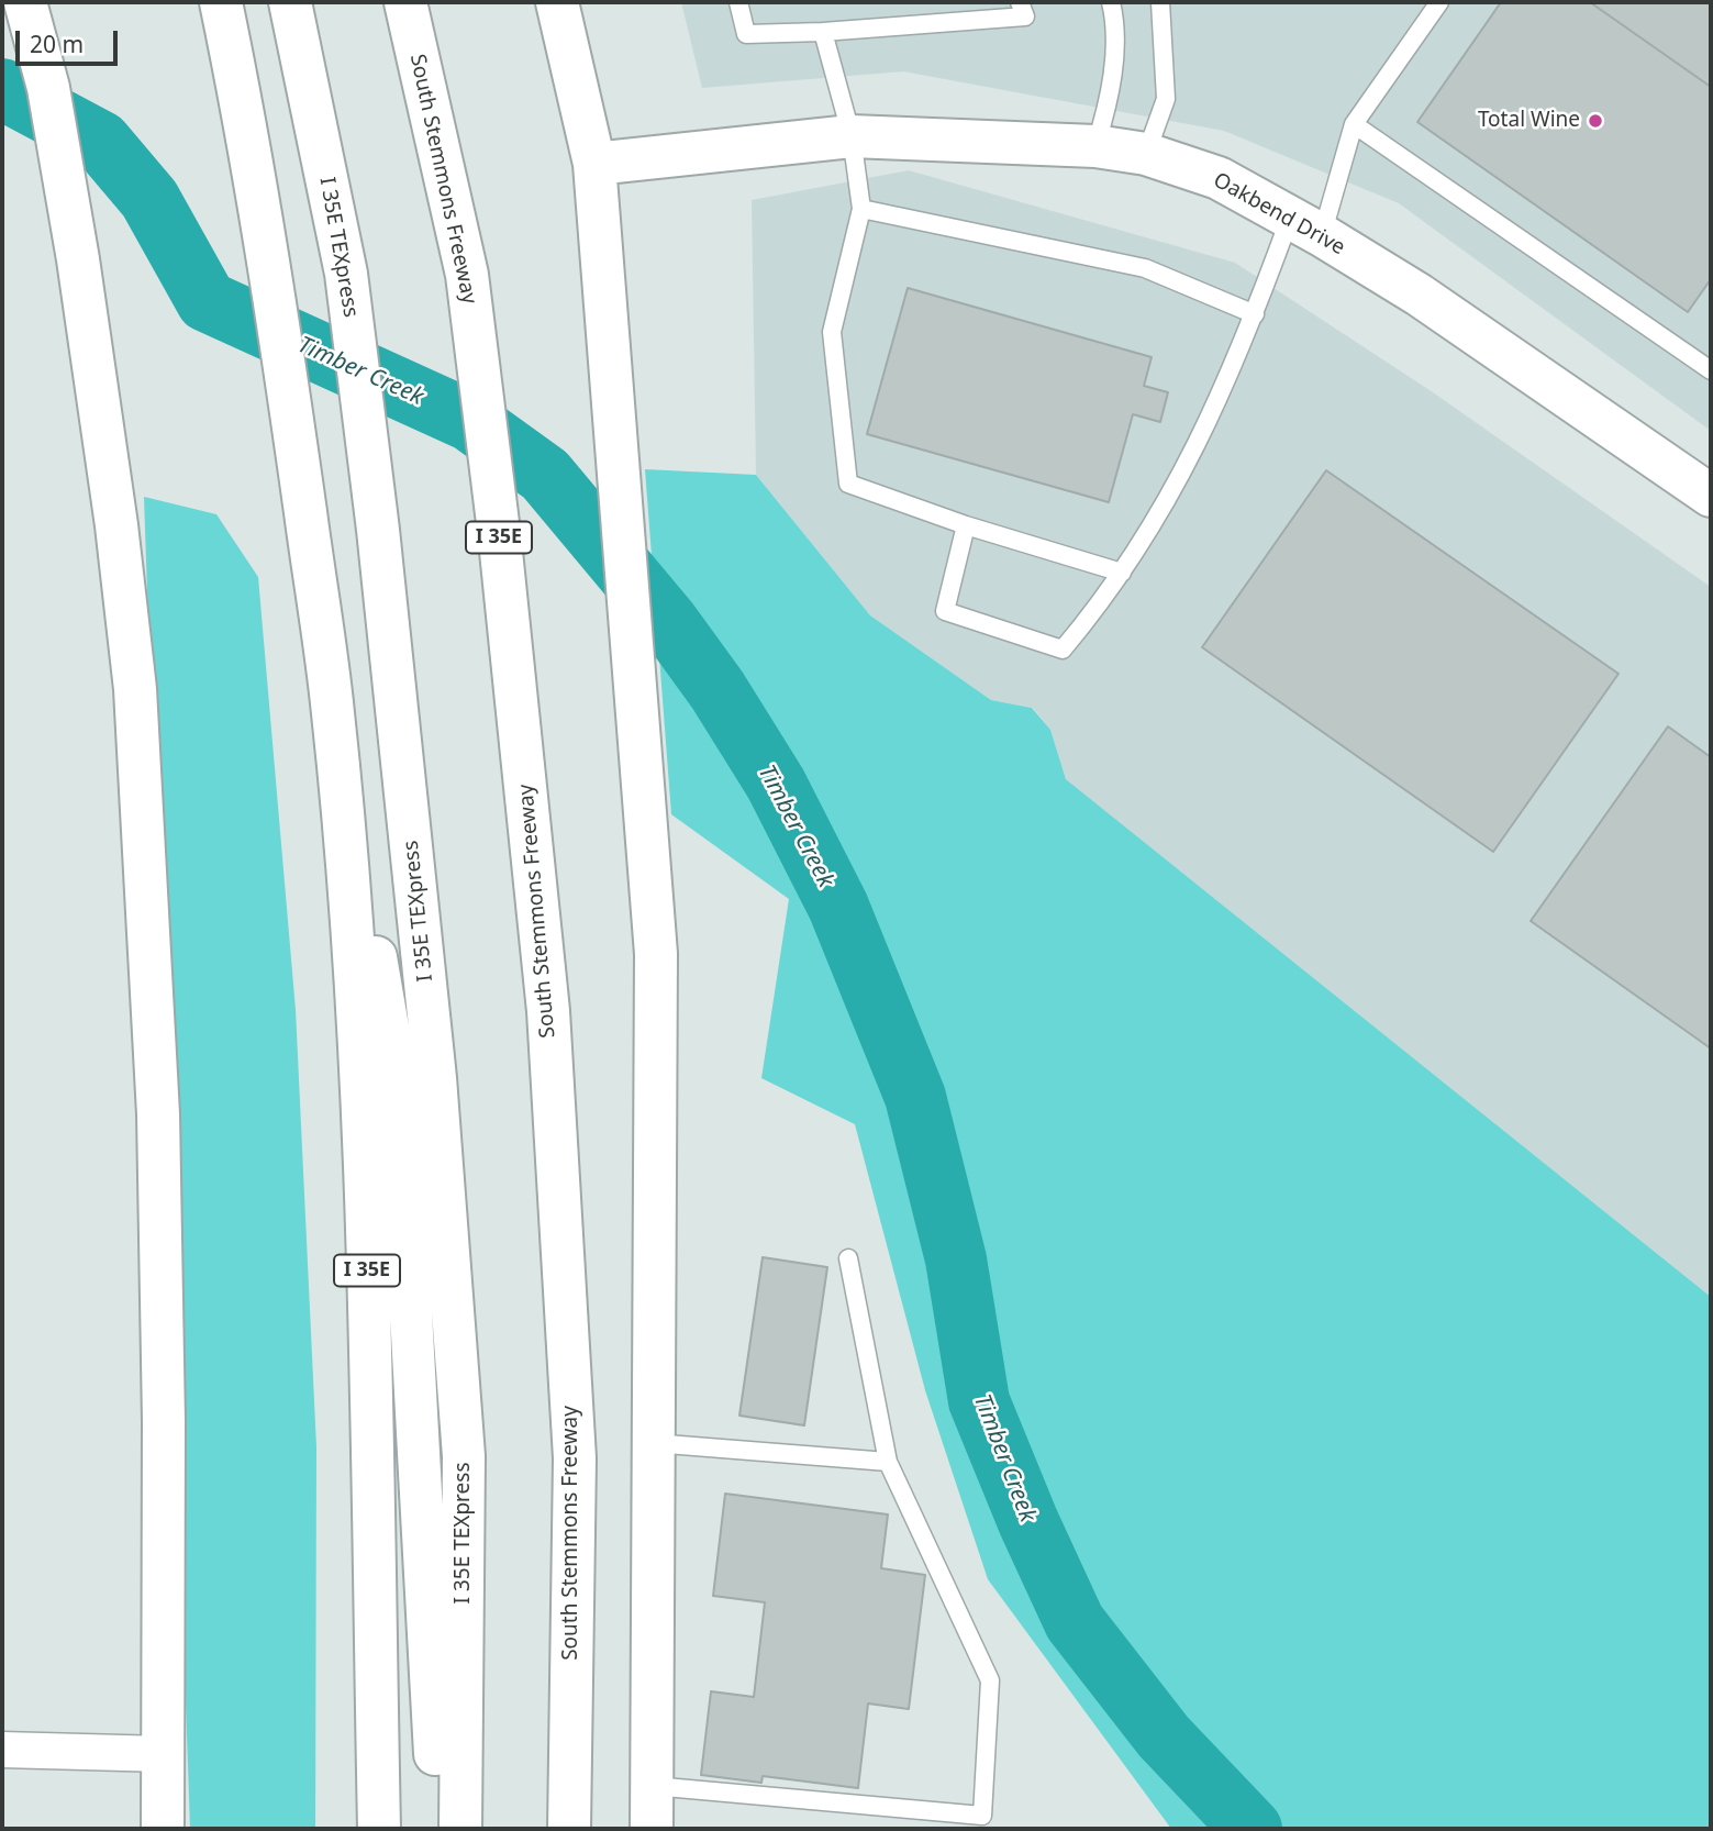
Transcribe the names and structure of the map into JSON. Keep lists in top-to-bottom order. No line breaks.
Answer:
{"streets":{"main road":["South Stemmons Freeway","Oakbend Drive","I 35E TEXpress","I 35E"]},"water":["Timber Creek"],"places":["Total Wine"],"scale_bar":"20 m"}
